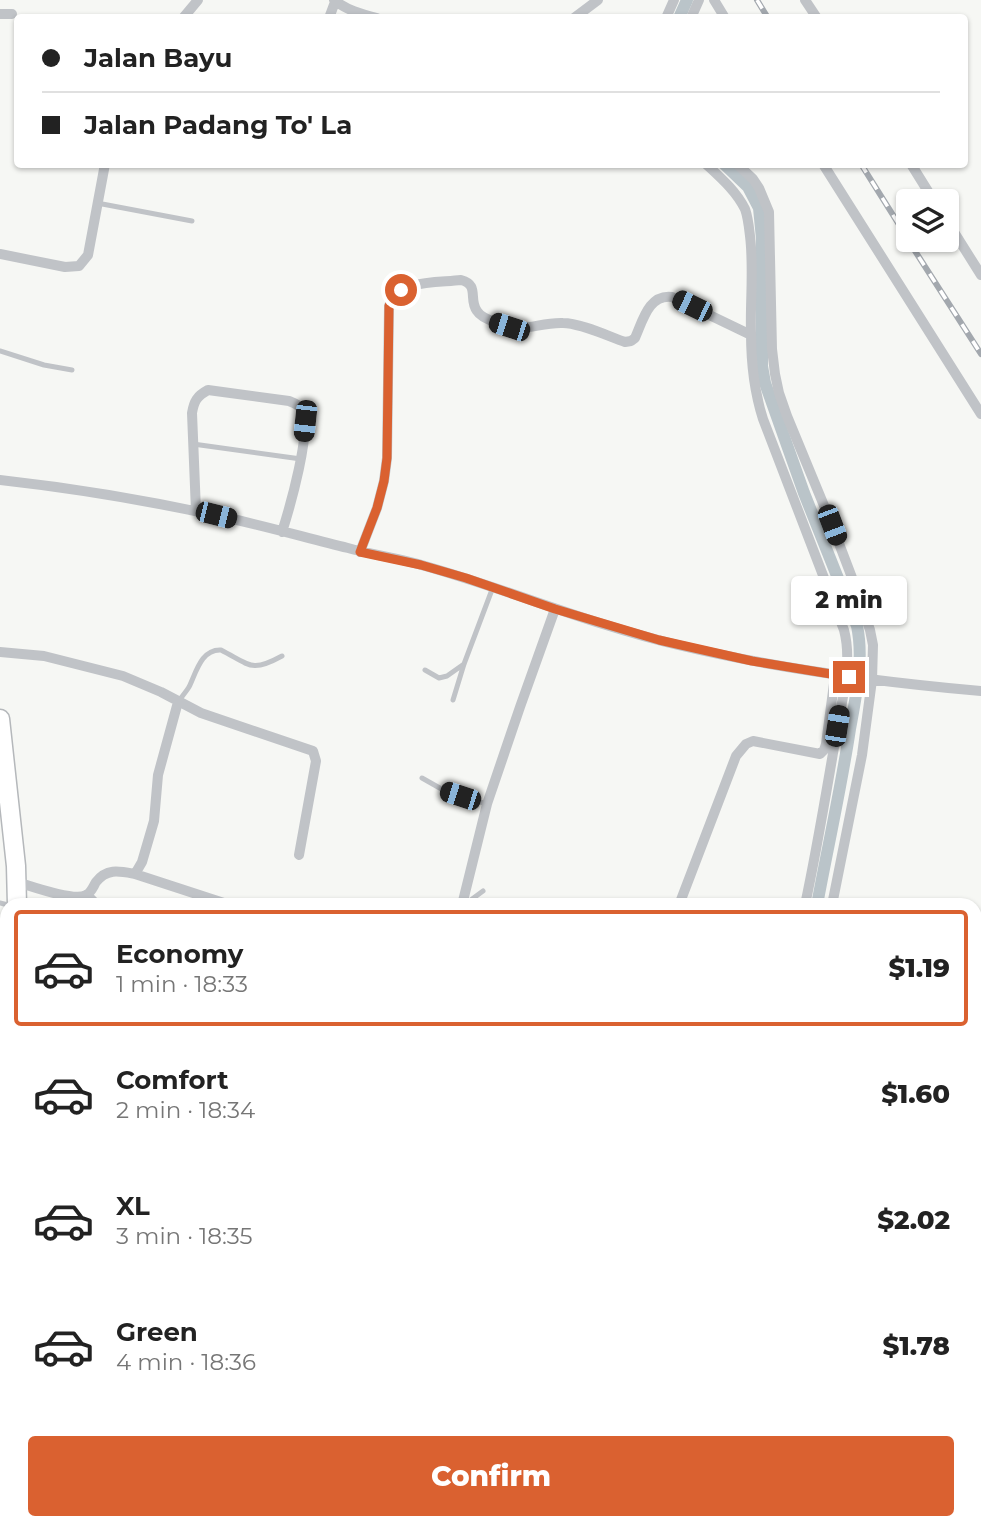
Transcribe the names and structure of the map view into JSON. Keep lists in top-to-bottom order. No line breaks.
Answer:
{"page":{"banner":["Jalan Bayu","Jalan Padang To' La"],"bubble":"2 min","list":[{"name":"Economy","note":"1 min · 18:33","value":"$1.19"},{"name":"Comfort","note":"2 min · 18:34","value":"$1.60"},{"name":"XL","note":"3 min · 18:35","value":"$2.02"},{"name":"Green","note":"4 min · 18:36","value":"$1.78"}],"buttons":"Confirm"}}
